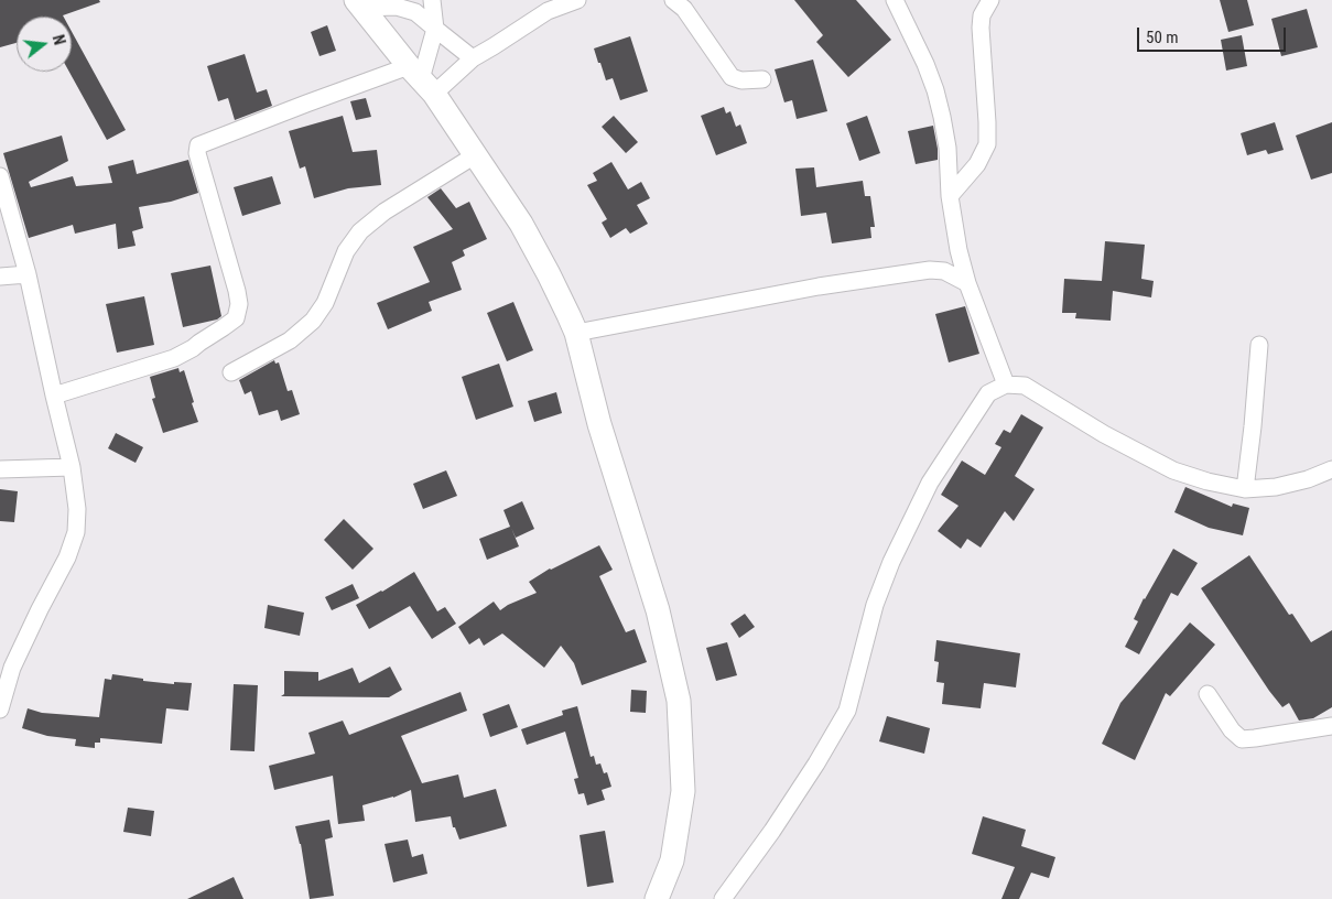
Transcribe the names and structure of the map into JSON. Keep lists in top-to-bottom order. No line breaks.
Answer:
{"scale_bar":"50 m","north":"right"}
